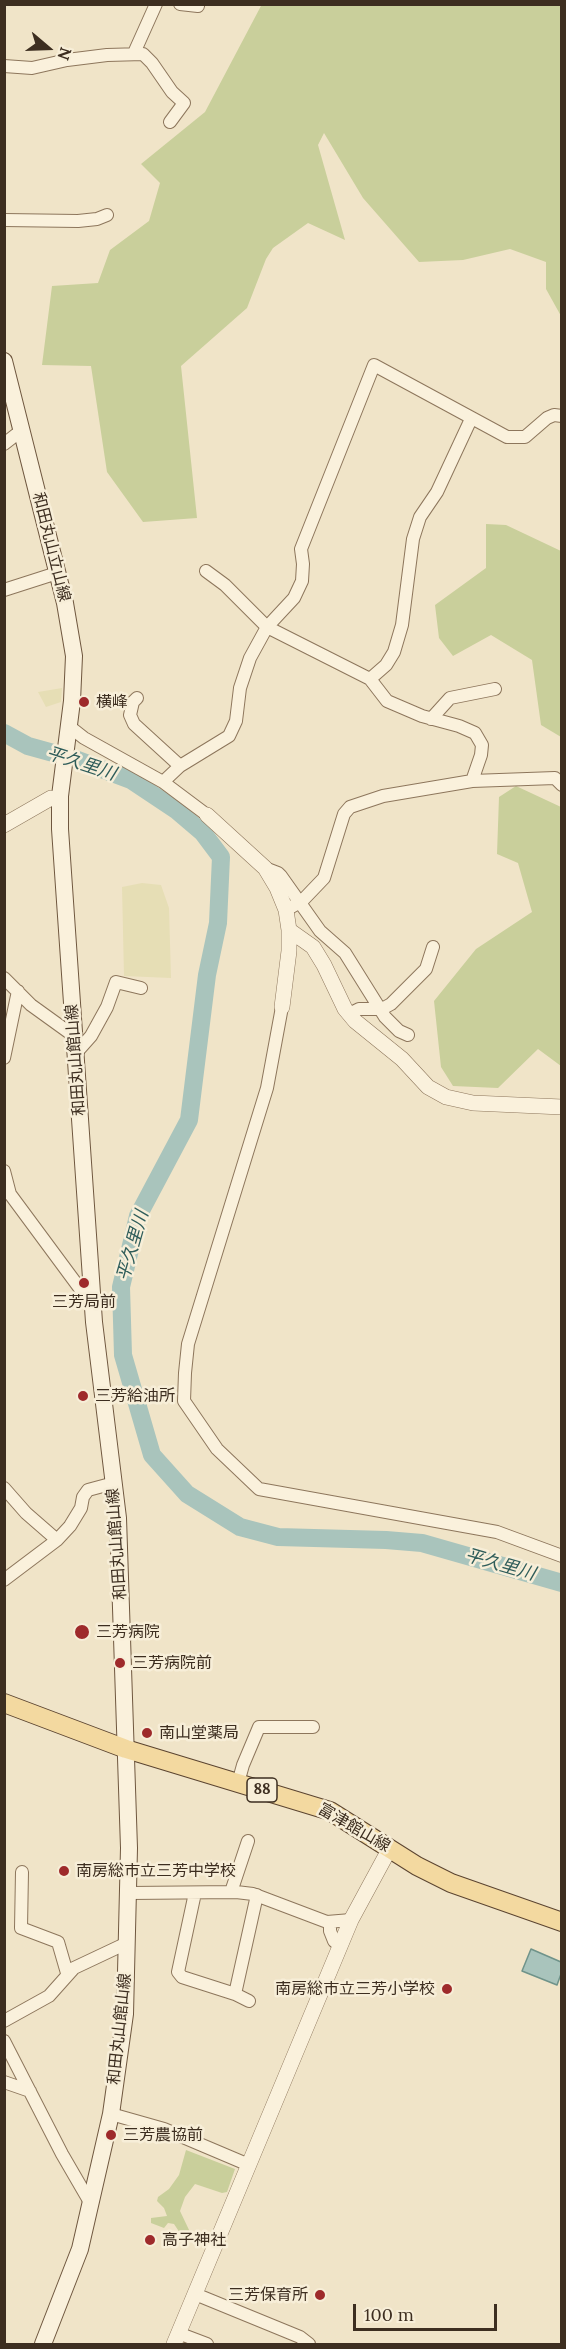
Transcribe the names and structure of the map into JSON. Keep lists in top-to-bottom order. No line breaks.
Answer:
{"streets":{"main road":["和田丸山立山線","和田丸山館山線","88","富津館山線"]},"crossings":[["和田丸山立山線","和田丸山館山線"],["和田丸山館山線","富津館山線"]],"water":["平久里川"],"places":["横峰","三芳局前","三芳給油所","三芳病院","三芳病院前","南山堂薬局","南房総市立三芳中学校","南房総市立三芳小学校","三芳農協前","高子神社","三芳保育所"],"scale_bar":"100 m","north":"right"}
